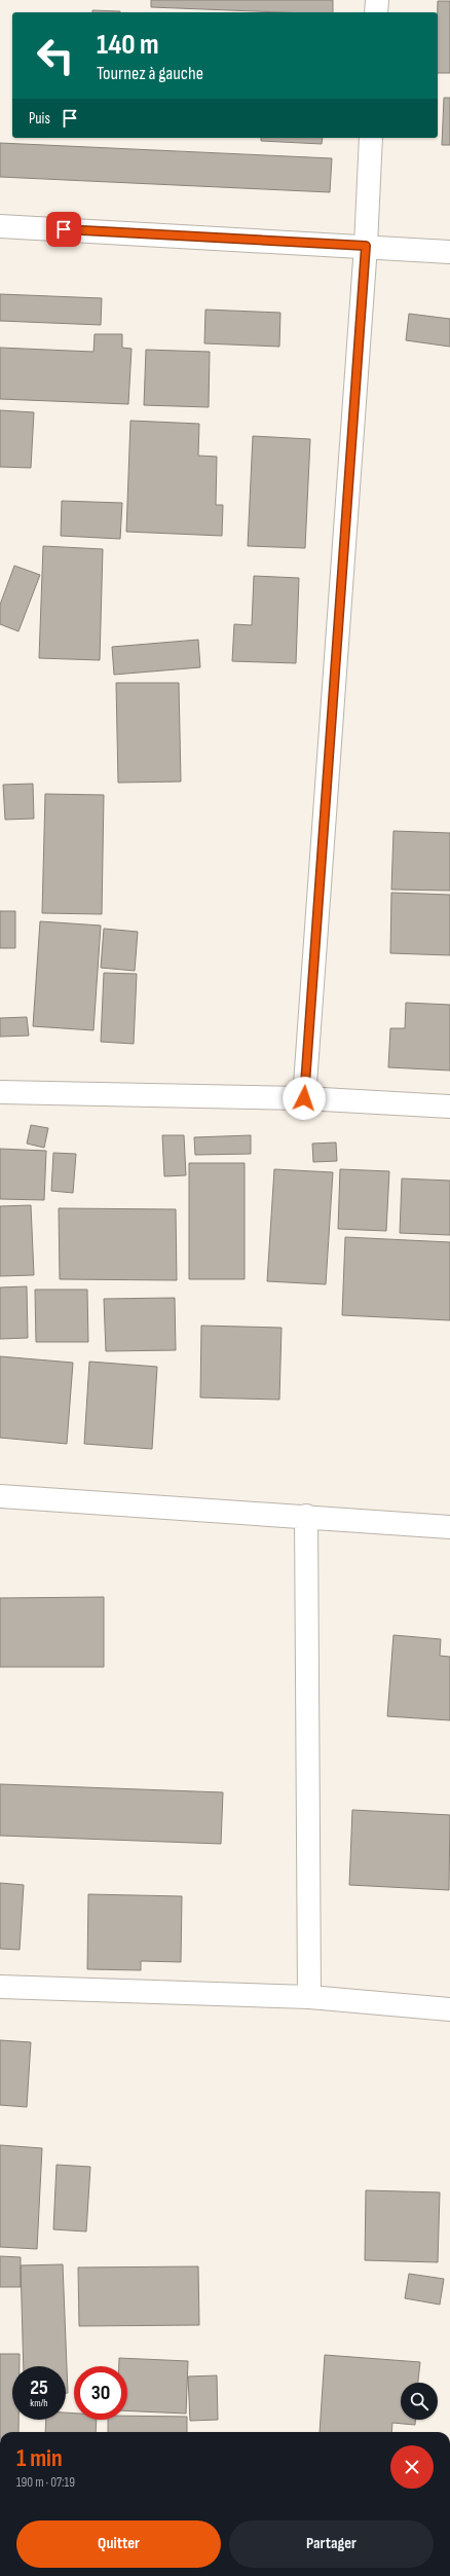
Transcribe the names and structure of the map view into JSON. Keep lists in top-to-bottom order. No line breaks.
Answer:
{"page":{"turn":["140 m","Tournez à gauche"],"then":"Puis","speed":"25 km/h","limit":"30","heading":["1 min","190 m · 07:19"],"buttons":["Quitter","Partager"]}}
